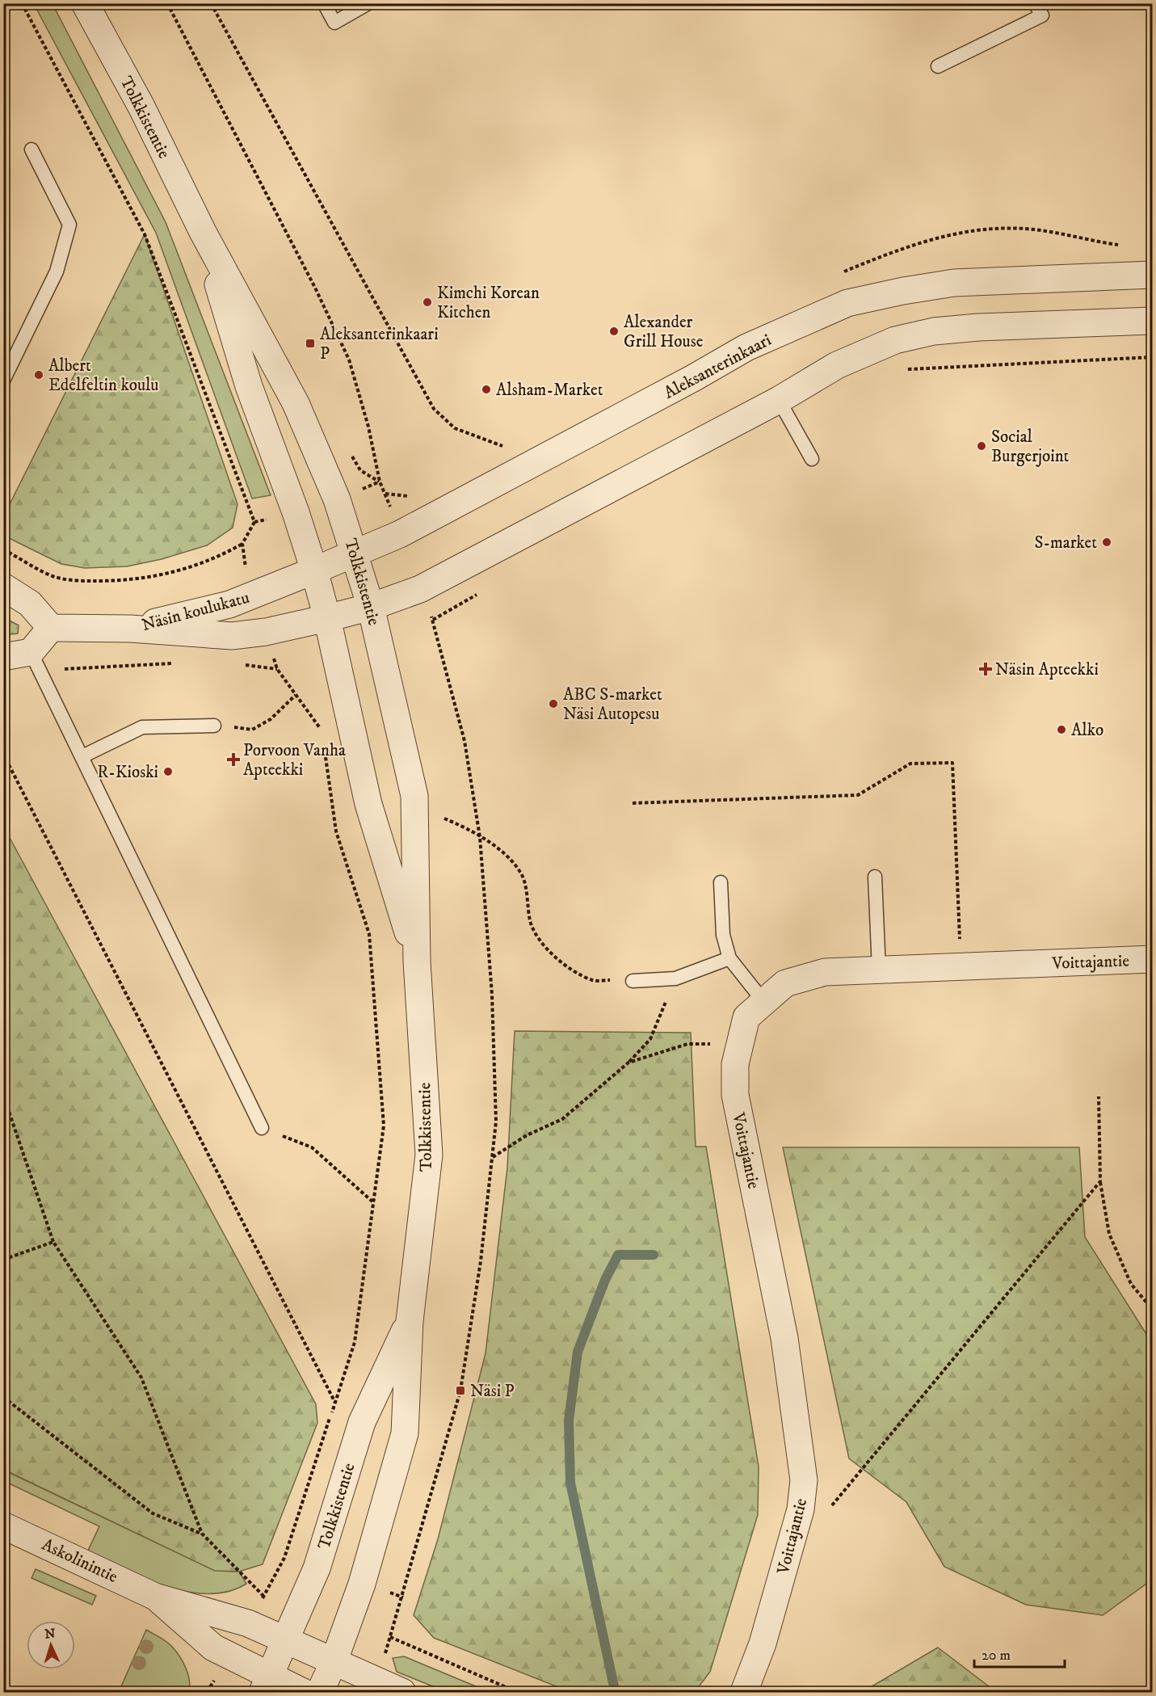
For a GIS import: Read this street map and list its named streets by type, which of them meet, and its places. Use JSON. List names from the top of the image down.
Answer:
{
  "streets": {
    "street": [
      "Tolkkistentie",
      "Aleksanterinkaari",
      "Näsin koulukatu",
      "Voittajantie",
      "Askolinintie"
    ]
  },
  "crossings": [
    ["Tolkkistentie", "Aleksanterinkaari"],
    ["Tolkkistentie", "Näsin koulukatu"],
    ["Tolkkistentie", "Askolinintie"],
    ["Aleksanterinkaari", "Näsin koulukatu"]
  ],
  "places": {
    "other": [
      "Kimchi Korean Kitchen",
      "Alexander Grill House",
      "Albert Edelfeltin koulu",
      "Alsham-Market",
      "Social Burgerjoint",
      "S-market",
      "ABC S-market Näsi Autopesu",
      "Alko",
      "R-Kioski"
    ],
    "transit": ["Aleksanterinkaari P", "Näsi P"],
    "health": ["Näsin Apteekki", "Porvoon Vanha Apteekki"]
  },
  "scale_bar": "20 m",
  "north": "top"
}
